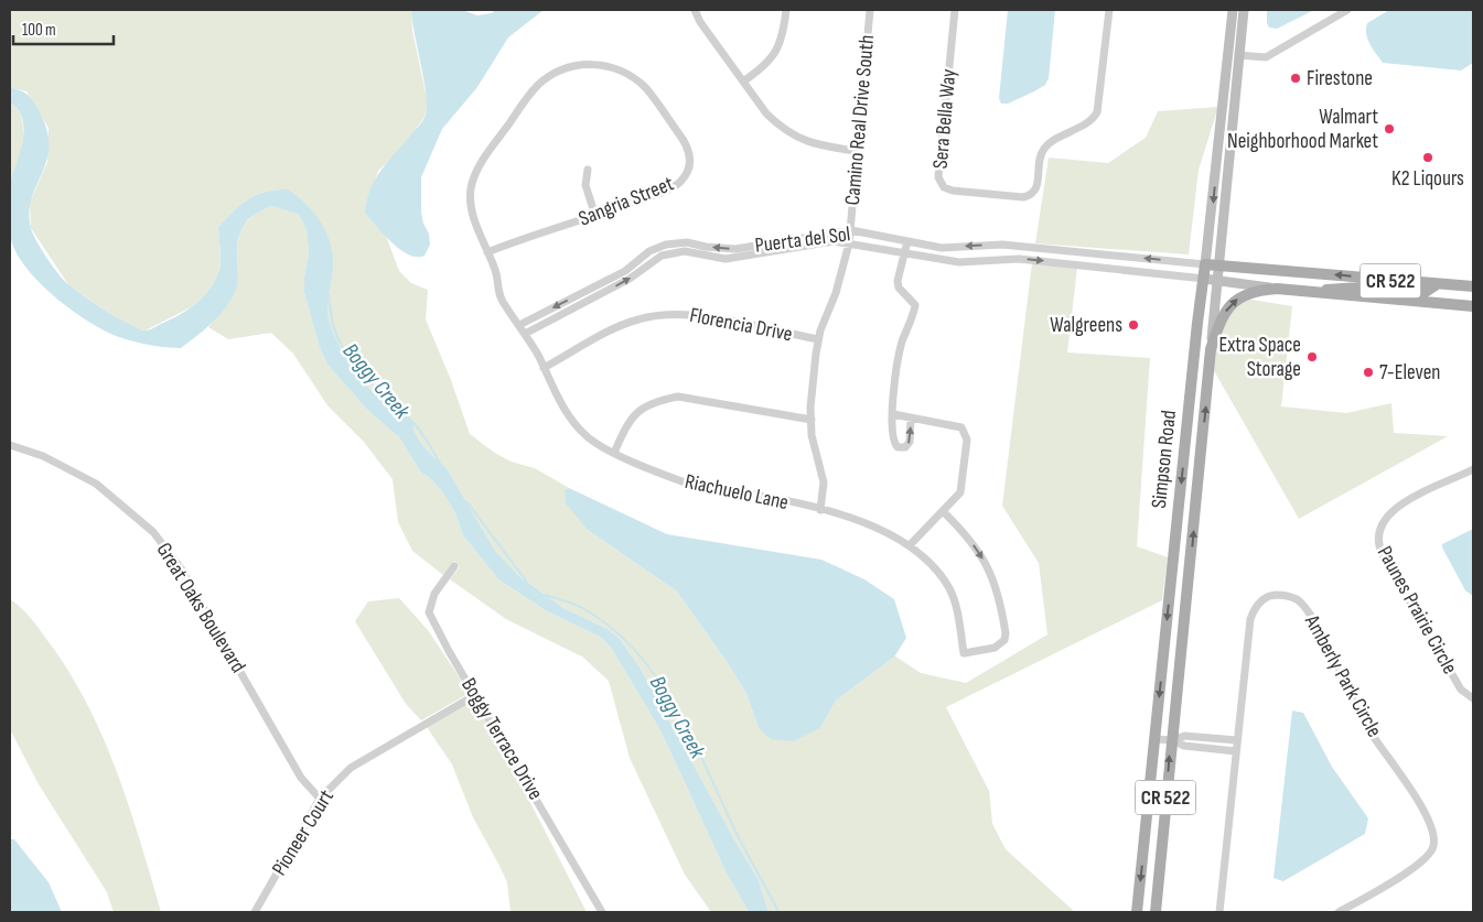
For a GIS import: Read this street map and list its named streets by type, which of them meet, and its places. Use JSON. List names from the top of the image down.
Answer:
{
  "streets": {
    "main road": ["CR 522", "Simpson Road"],
    "street": [
      "Sera Bella Way",
      "Camino Real Drive South",
      "Sangria Street",
      "Puerta del Sol",
      "Florencia Drive",
      "Riachuelo Lane",
      "Great Oaks Boulevard",
      "Paunes Prairie Circle",
      "Amberly Park Circle",
      "Boggy Terrace Drive",
      "Pioneer Court"
    ]
  },
  "crossings": [
    ["Camino Real Drive South", "Puerta del Sol"],
    ["Camino Real Drive South", "Florencia Drive"],
    ["Camino Real Drive South", "Riachuelo Lane"],
    ["Sangria Street", "Riachuelo Lane"],
    ["Puerta del Sol", "CR 522"],
    ["Puerta del Sol", "Simpson Road"],
    ["Puerta del Sol", "Riachuelo Lane"],
    ["CR 522", "Simpson Road"],
    ["Florencia Drive", "Riachuelo Lane"],
    ["Great Oaks Boulevard", "Pioneer Court"],
    ["Boggy Terrace Drive", "Pioneer Court"]
  ],
  "water": ["Boggy Creek"],
  "places": [
    "Firestone",
    "Walmart Neighborhood Market",
    "K2 Liqours",
    "Walgreens",
    "Extra Space Storage",
    "7-Eleven"
  ],
  "scale_bar": "100 m"
}
